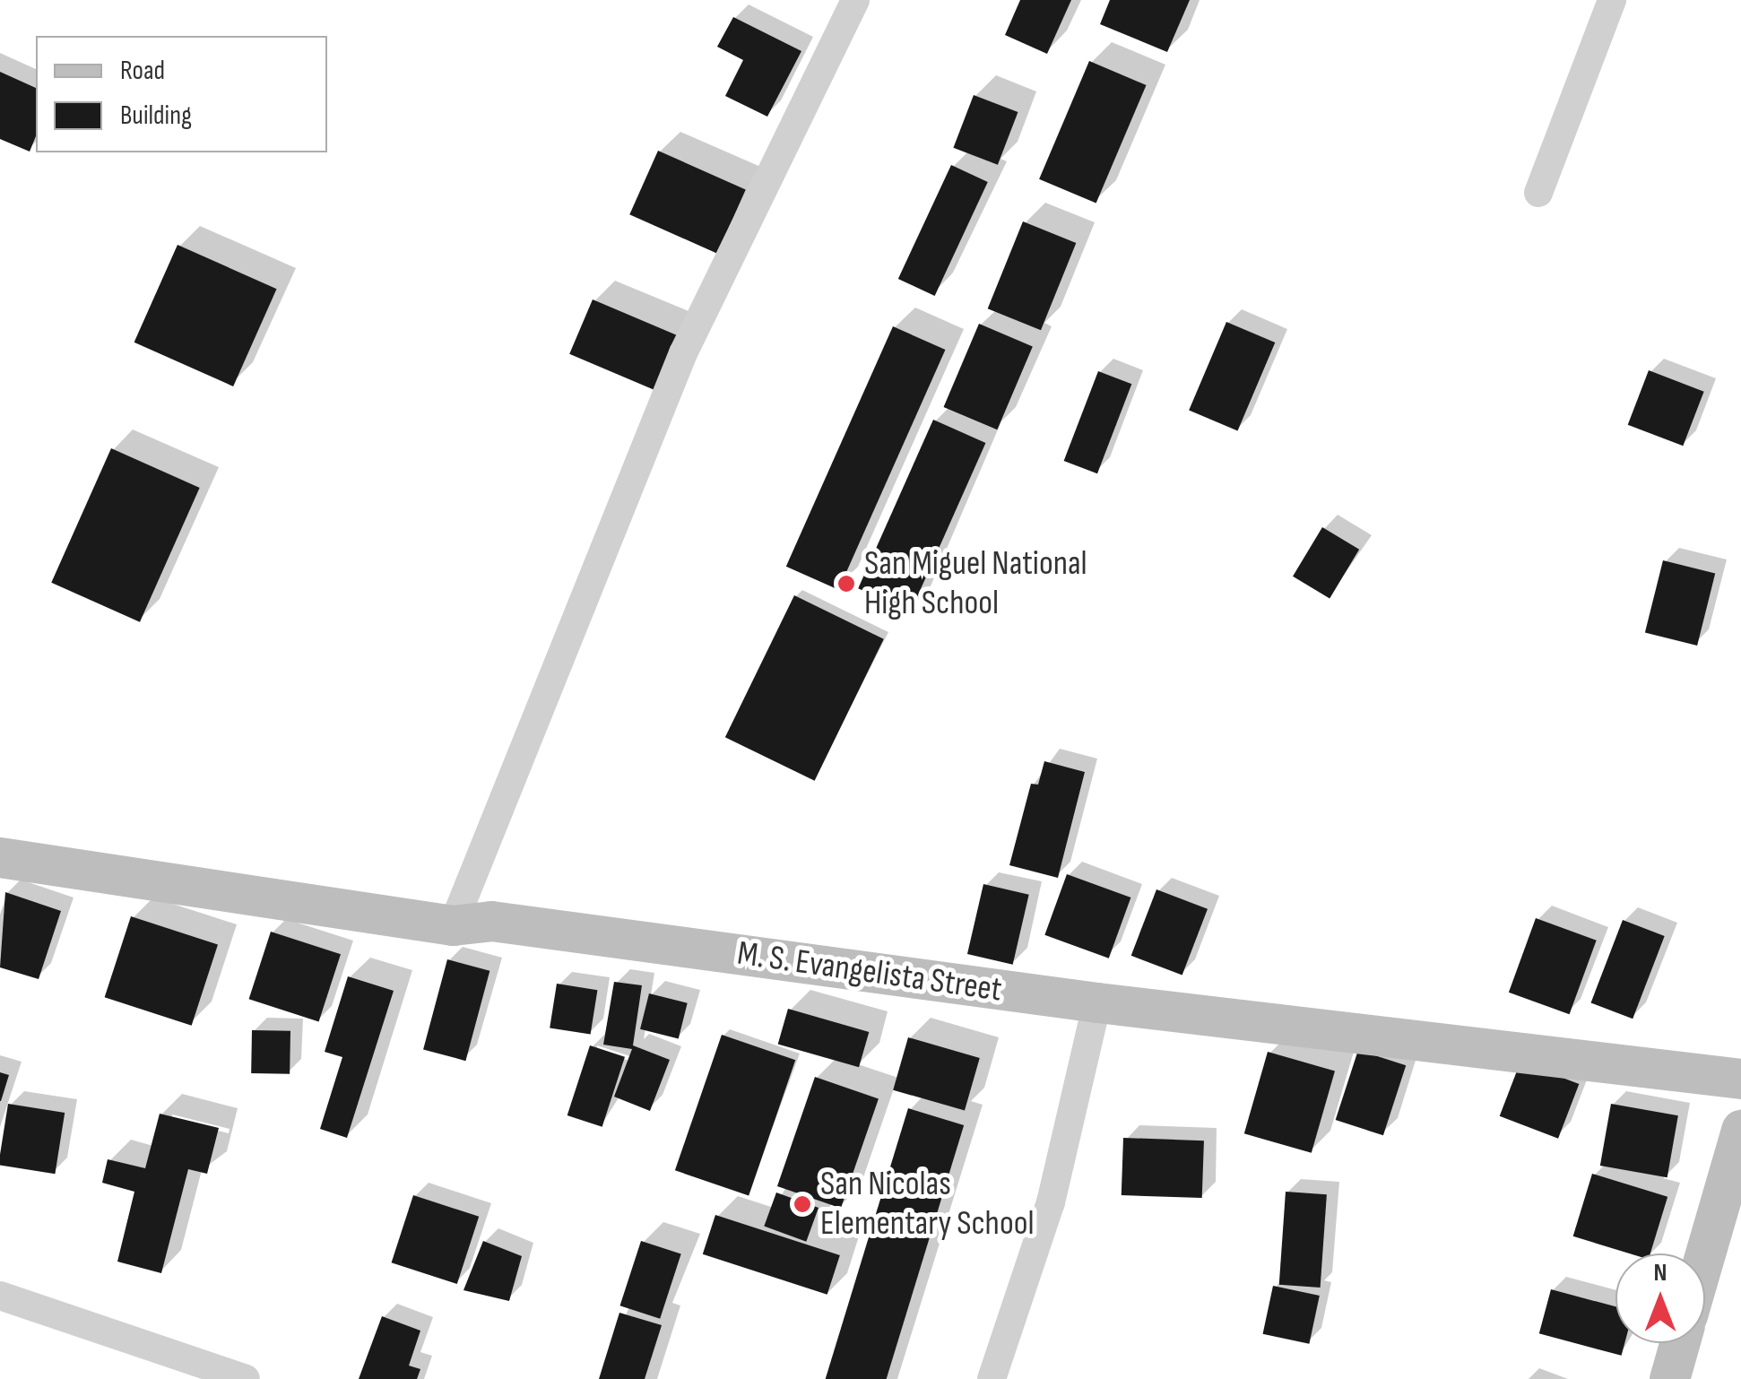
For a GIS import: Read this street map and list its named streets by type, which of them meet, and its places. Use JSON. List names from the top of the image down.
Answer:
{
  "streets": {
    "street": ["M. S. Evangelista Street"]
  },
  "places": ["San Miguel National High School", "San Nicolas Elementary School"],
  "legend": ["Road", "Building"],
  "north": "top"
}
